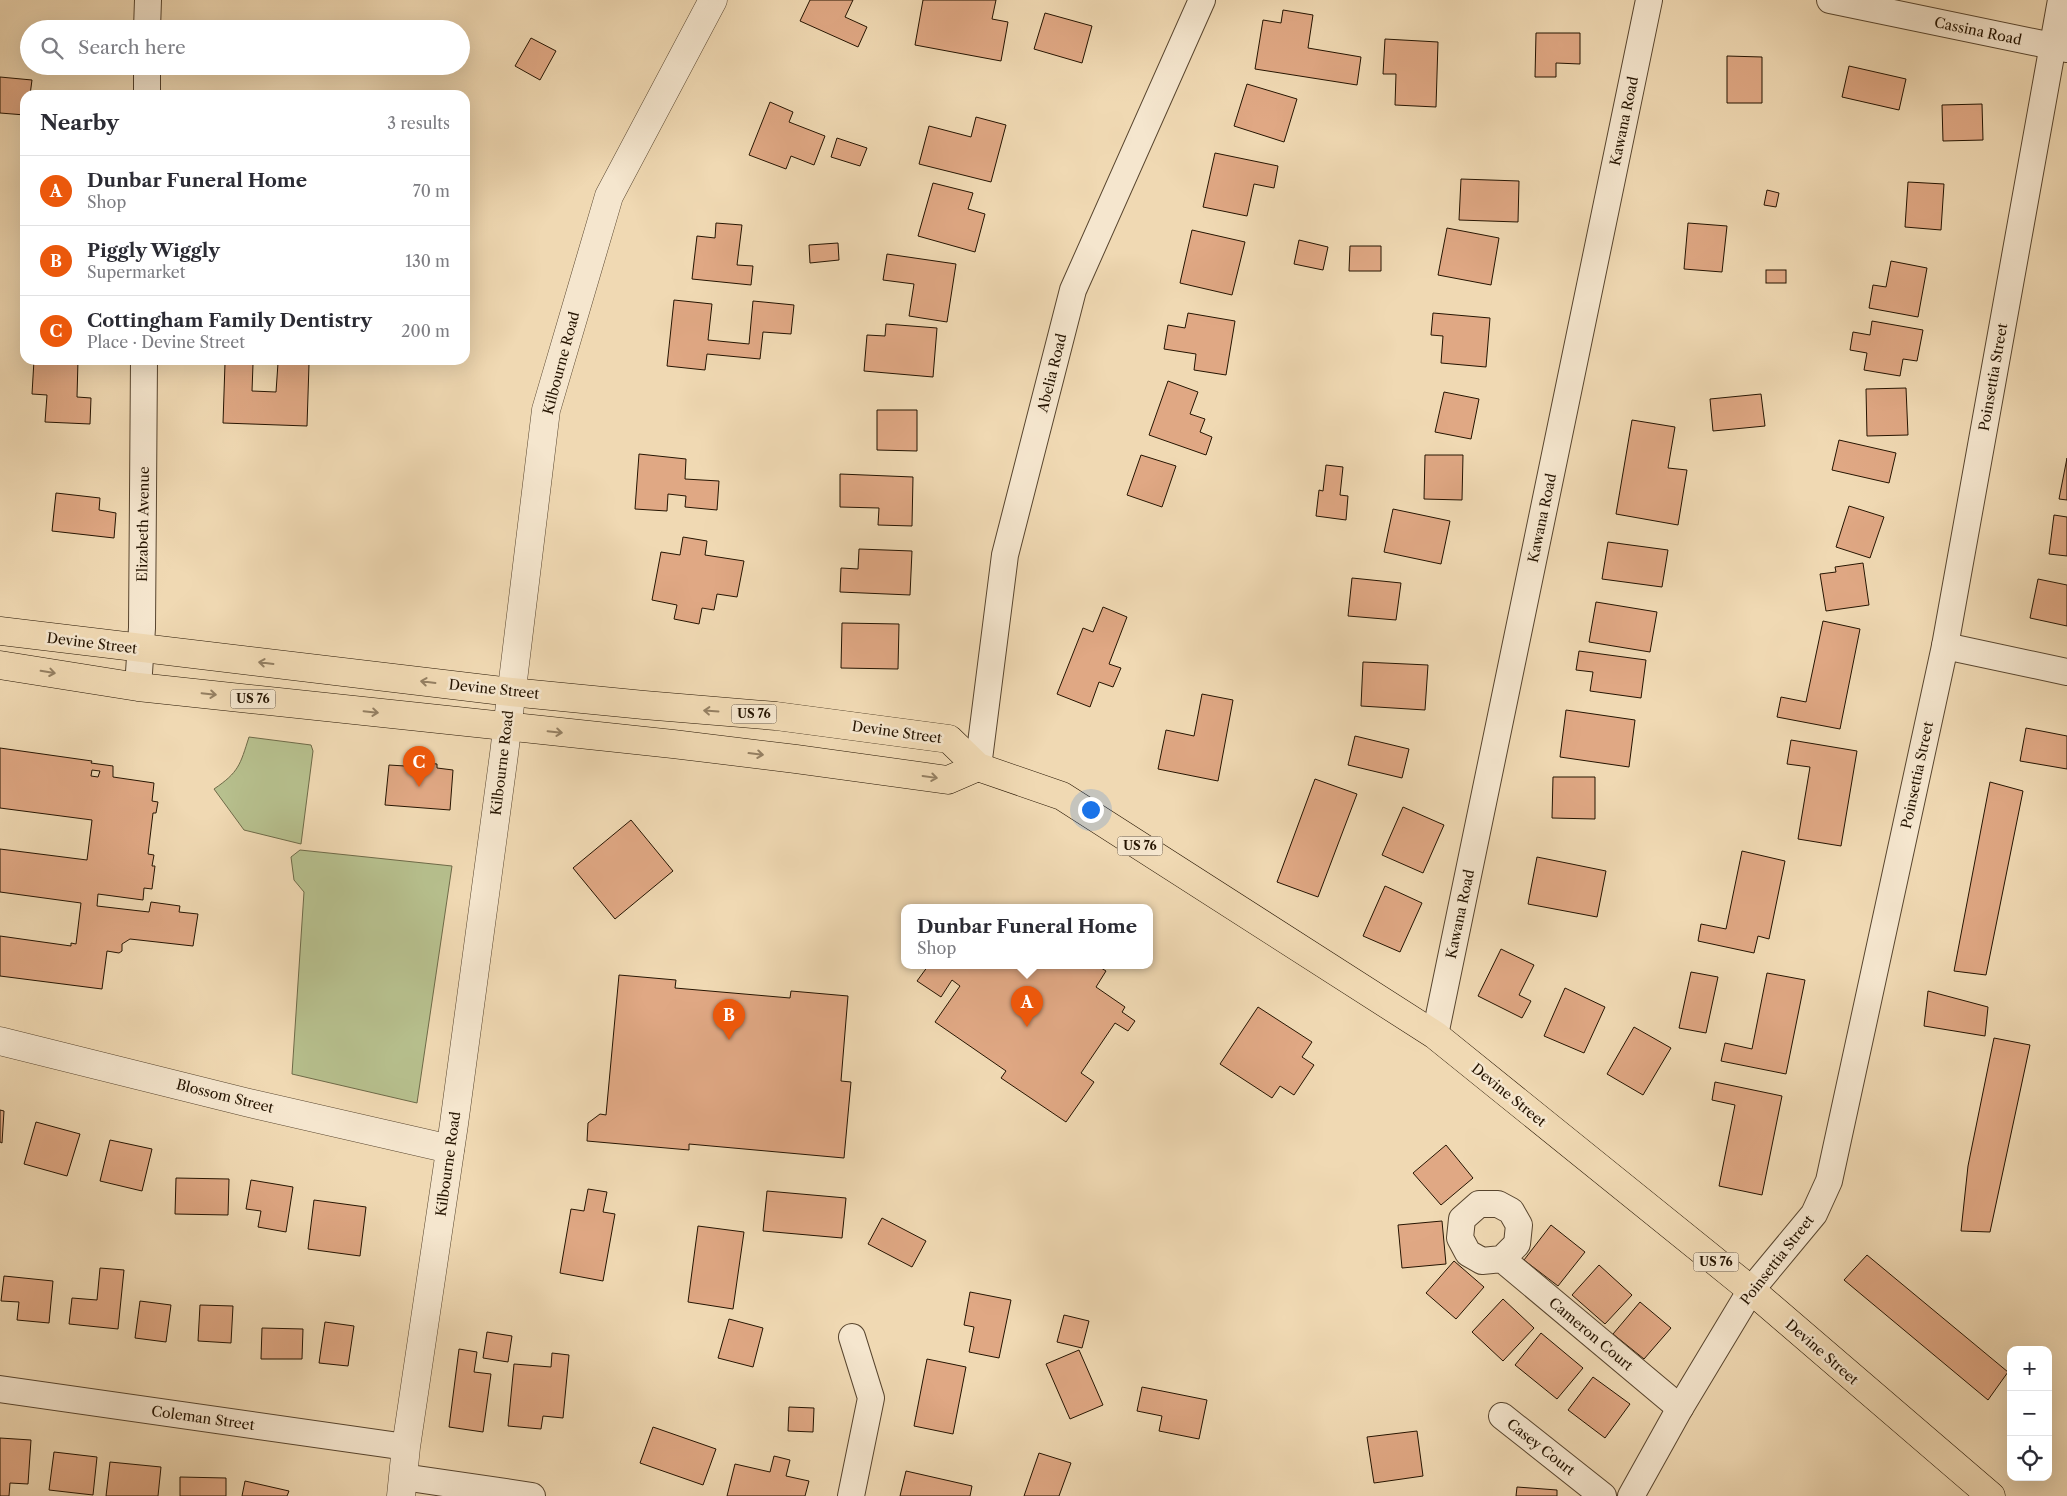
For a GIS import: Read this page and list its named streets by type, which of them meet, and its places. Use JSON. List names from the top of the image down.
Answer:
{
  "streets": {
    "main road": ["Devine Street", "US 76"],
    "street": [
      "Cassina Road",
      "Kawana Road",
      "Kilbourne Road",
      "Abelia Road",
      "Poinsettia Street",
      "Elizabeth Avenue",
      "Blossom Street",
      "Cameron Court",
      "Coleman Street",
      "Casey Court"
    ]
  },
  "crossings": [
    ["Cassina Road", "Poinsettia Street"],
    ["Kawana Road", "Devine Street"],
    ["Kilbourne Road", "Devine Street"],
    ["Kilbourne Road", "US 76"],
    ["Kilbourne Road", "Blossom Street"],
    ["Kilbourne Road", "Coleman Street"],
    ["Abelia Road", "Devine Street"],
    ["Abelia Road", "US 76"],
    ["Poinsettia Street", "Devine Street"],
    ["Poinsettia Street", "Cameron Court"],
    ["Elizabeth Avenue", "Devine Street"],
    ["Elizabeth Avenue", "US 76"],
    ["Devine Street", "US 76"]
  ],
  "page": {
    "search": "Search here",
    "heading": ["Nearby", "3 results"],
    "list": [
      {
        "mark": "A",
        "name": "Dunbar Funeral Home",
        "note": "Shop",
        "value": "70 m"
      },
      {
        "mark": "B",
        "name": "Piggly Wiggly",
        "note": "Supermarket",
        "value": "130 m"
      },
      {
        "mark": "C",
        "name": "Cottingham Family Dentistry",
        "note": "Place · Devine Street",
        "value": "200 m"
      }
    ],
    "pins": ["C", "A", "B"],
    "popup": ["Dunbar Funeral Home", "Shop"],
    "map_buttons": ["+", "−"]
  }
}
